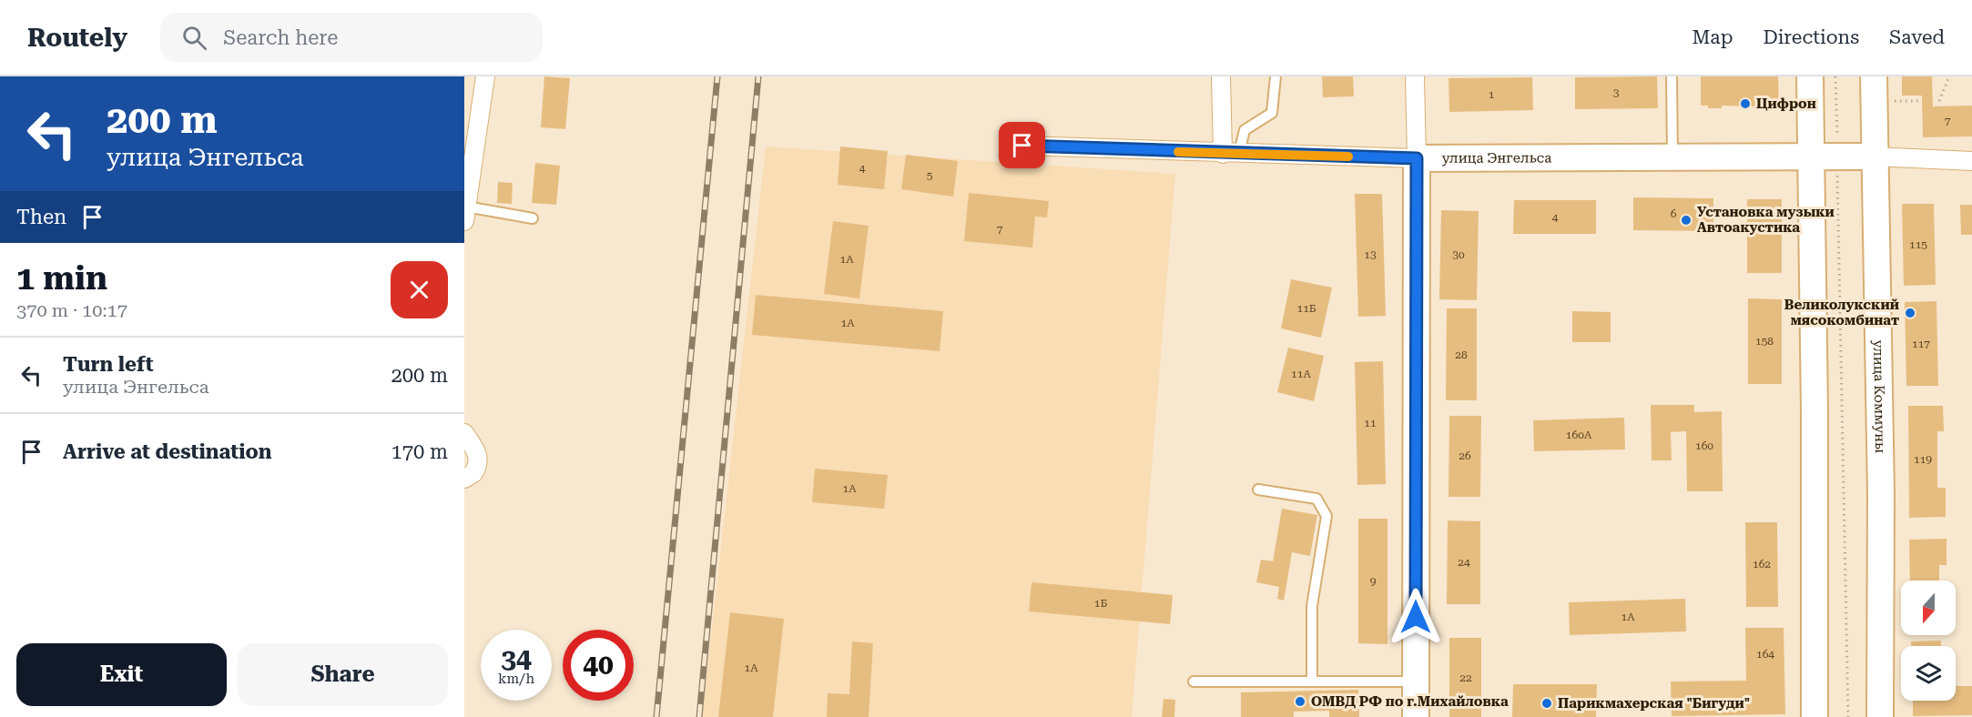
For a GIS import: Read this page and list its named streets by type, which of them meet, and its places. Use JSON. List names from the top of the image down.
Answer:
{
  "streets": {
    "street": ["улица Энгельса", "улица Коммуны"]
  },
  "crossings": [
    ["улица Энгельса", "улица Коммуны"]
  ],
  "places": [
    "Цифрон",
    "Установка музыки Автоакустика",
    "Великолукский мясокомбинат",
    "ОМВД РФ по г.Михайловка",
    "Парикмахерская \"Бигуди\""
  ],
  "house_numbers": [
    "3",
    "1",
    "7",
    "4",
    "5",
    "6",
    "4",
    "7",
    "115",
    "13",
    "30",
    "1А",
    "11Б",
    "1А",
    "158",
    "117",
    "28",
    "11А",
    "11",
    "160А",
    "160",
    "26",
    "119",
    "1А",
    "24",
    "162",
    "9",
    "1Б",
    "1А",
    "164",
    "1А",
    "22"
  ],
  "north": "bottom",
  "page": {
    "header": "Routely",
    "search": "Search here",
    "nav": ["Map", "Directions", "Saved"],
    "turn": ["200 m", "улица Энгельса"],
    "then": "Then",
    "heading": ["1 min", "370 m · 10:17"],
    "list": [
      {
        "name": "Turn left",
        "note": "улица Энгельса",
        "value": "200 m"
      },
      {
        "name": "Arrive at destination",
        "value": "170 m"
      }
    ],
    "speed": "34 km/h",
    "limit": "40",
    "buttons": ["Exit", "Share"]
  }
}
